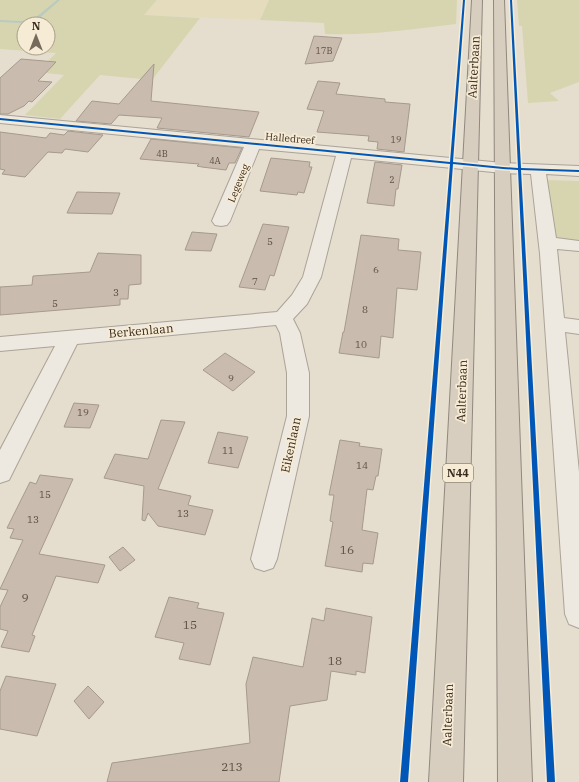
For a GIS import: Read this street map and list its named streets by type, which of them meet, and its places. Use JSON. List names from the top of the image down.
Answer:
{
  "streets": {
    "highway": ["Aalterbaan", "N44"],
    "street": [
      "Halledreef",
      "Legeweg",
      "Berkenlaan",
      "Eikenlaan"
    ]
  },
  "crossings": [
    ["Aalterbaan", "Halledreef"],
    ["Halledreef", "Legeweg"],
    ["Berkenlaan", "Eikenlaan"]
  ],
  "house_numbers": [
    "17B",
    "19",
    "4B",
    "4A",
    "2",
    "5",
    "6",
    "7",
    "3",
    "5",
    "8",
    "10",
    "9",
    "19",
    "11",
    "14",
    "15",
    "13",
    "13",
    "16",
    "9",
    "15",
    "18",
    "213"
  ],
  "north": "top"
}
